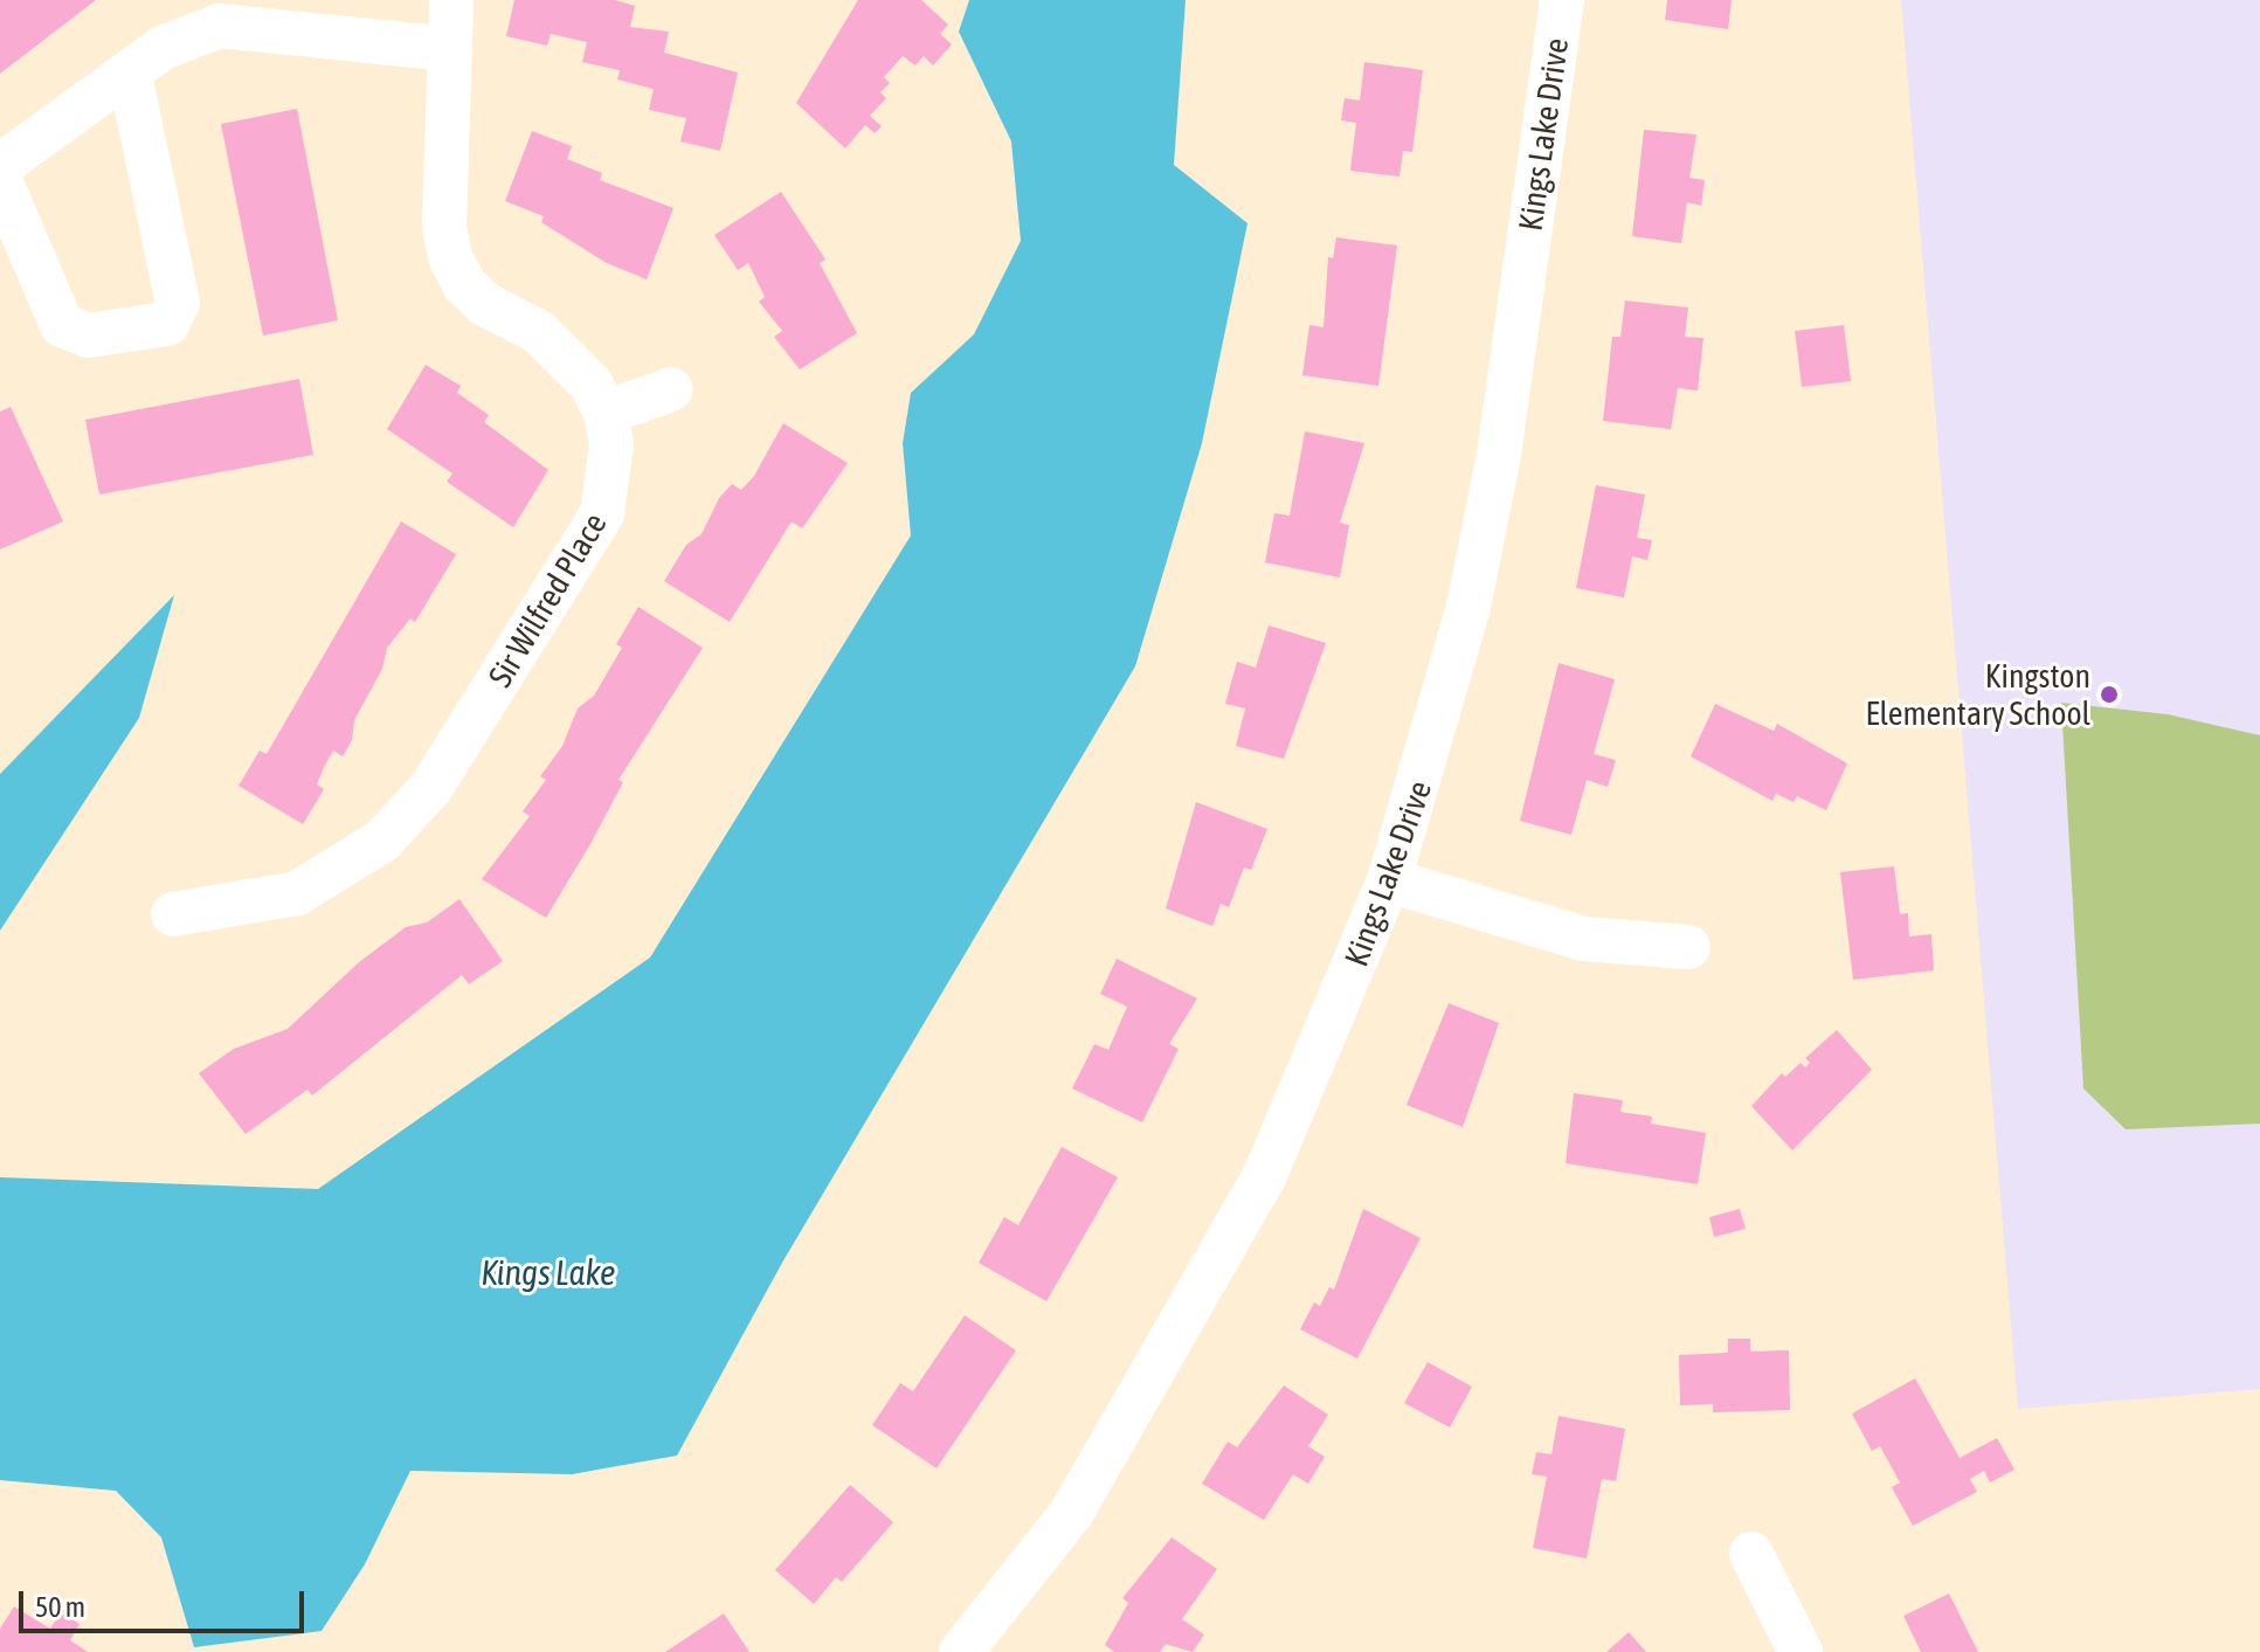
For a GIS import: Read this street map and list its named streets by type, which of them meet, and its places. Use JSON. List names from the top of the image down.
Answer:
{
  "streets": {
    "street": ["Kings Lake Drive", "Sir Wilfred Place"]
  },
  "water": ["Kings Lake"],
  "places": ["Kingston Elementary School"],
  "scale_bar": "50 m"
}
